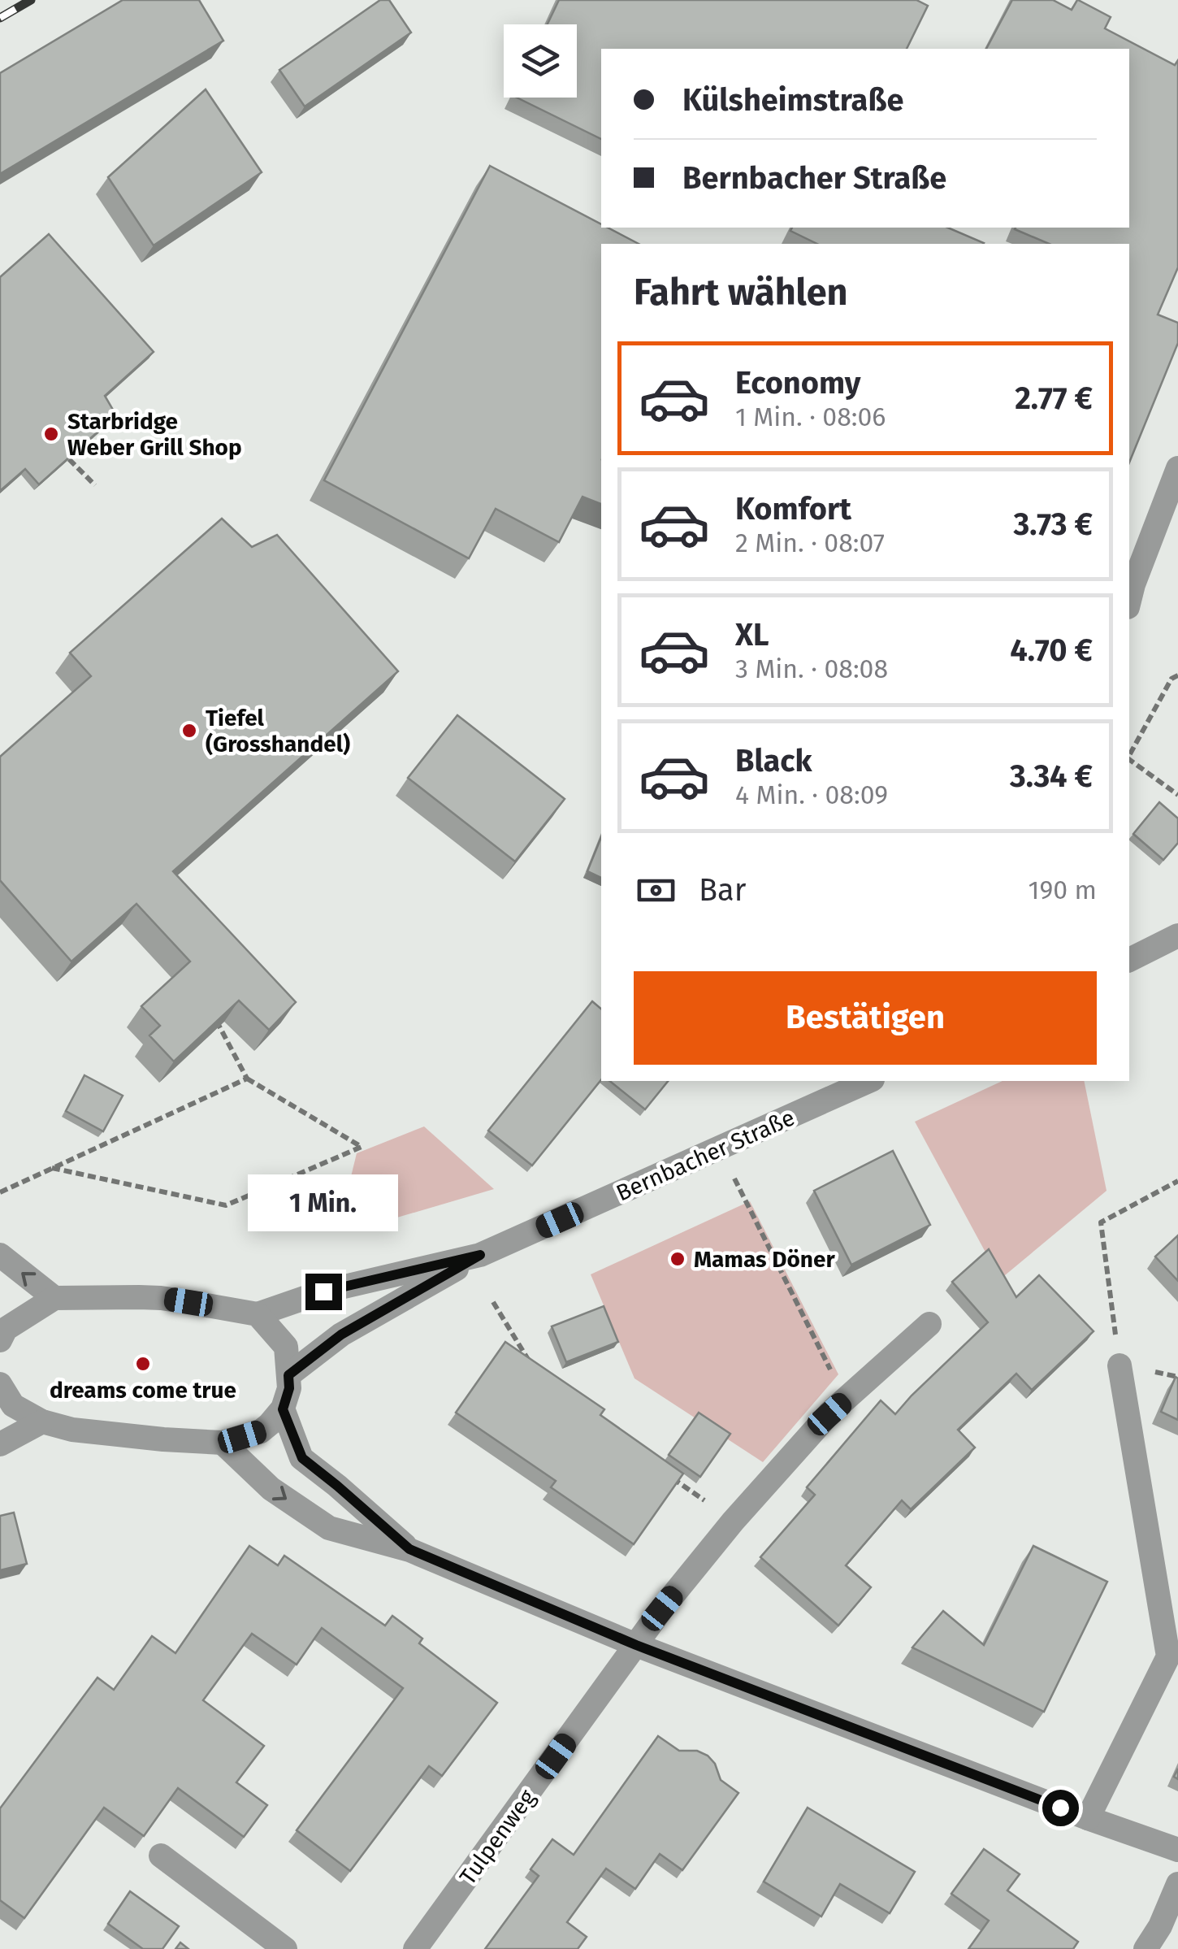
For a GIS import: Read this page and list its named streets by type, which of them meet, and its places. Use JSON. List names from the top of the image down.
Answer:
{
  "streets": {
    "street": ["Bernbacher Straße", "Tulpenweg"]
  },
  "places": [
    "Starbridge Weber Grill Shop",
    "Tiefel (Grosshandel)",
    "Mamas Döner",
    "dreams come true"
  ],
  "page": {
    "banner": ["Külsheimstraße", "Bernbacher Straße"],
    "heading": "Fahrt wählen",
    "list": [
      {
        "name": "Economy",
        "note": "1 Min. · 08:06",
        "value": "2.77 €"
      },
      {
        "name": "Komfort",
        "note": "2 Min. · 08:07",
        "value": "3.73 €"
      },
      {
        "name": "XL",
        "note": "3 Min. · 08:08",
        "value": "4.70 €"
      },
      {
        "name": "Black",
        "note": "4 Min. · 08:09",
        "value": "3.34 €"
      }
    ],
    "pay": ["Bar", "190 m"],
    "buttons": "Bestätigen",
    "bubble": "1 Min."
  }
}
